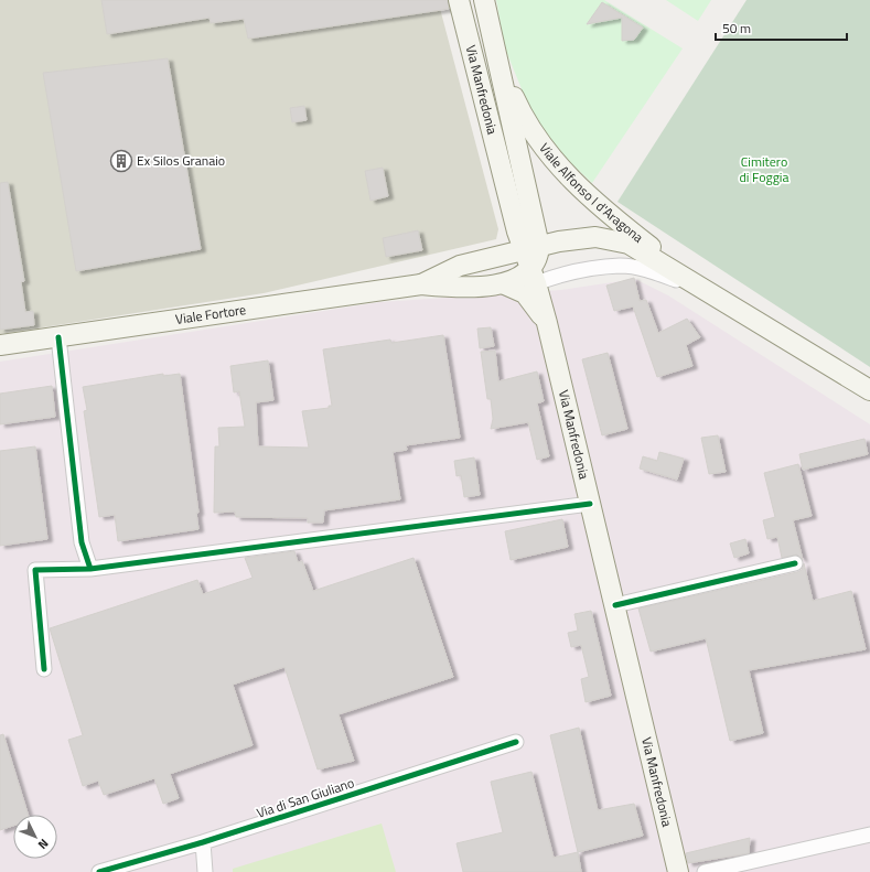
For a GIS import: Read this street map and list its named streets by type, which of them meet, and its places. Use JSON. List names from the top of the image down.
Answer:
{
  "streets": {
    "main road": ["Via Manfredonia", "Viale Alfonso I d'Aragona", "Viale Fortore"],
    "street": ["Via di San Giuliano"]
  },
  "crossings": [
    ["Via Manfredonia", "Viale Alfonso I d'Aragona"],
    ["Via Manfredonia", "Viale Fortore"],
    ["Viale Alfonso I d'Aragona", "Viale Fortore"]
  ],
  "parks": ["Cimitero di Foggia"],
  "places": {
    "building": ["Ex Silos Granaio"]
  },
  "scale_bar": "50 m",
  "north": "bottom right"
}
